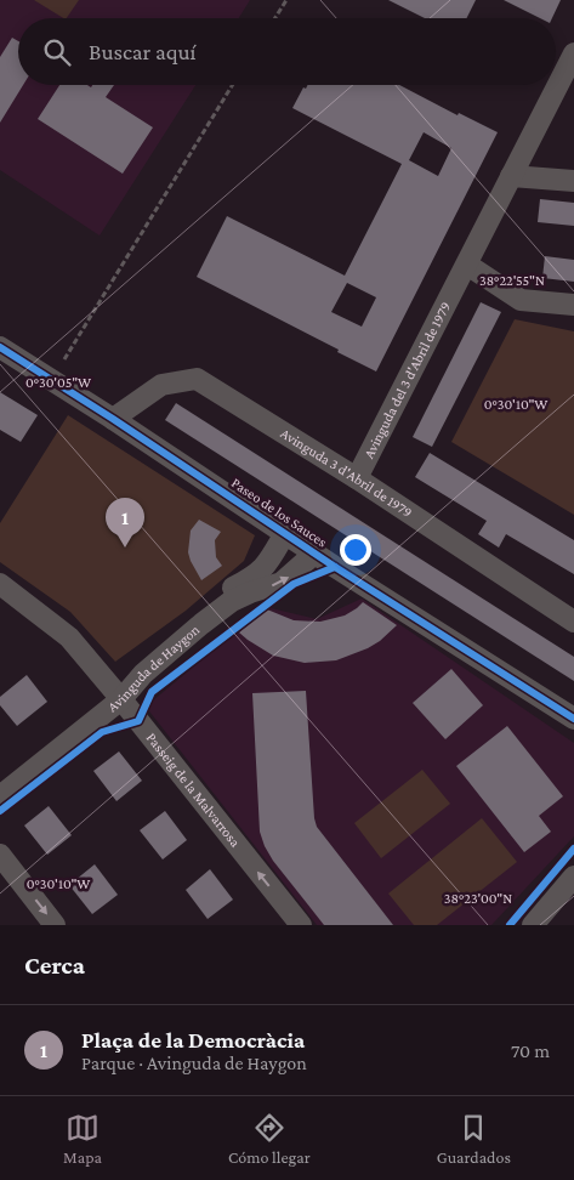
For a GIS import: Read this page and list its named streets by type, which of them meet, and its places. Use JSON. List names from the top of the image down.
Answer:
{
  "streets": {
    "street": [
      "Avinguda del 3 d'Abril de 1979",
      "Avinguda 3 d'Abril de 1979",
      "Paseo de los Sauces",
      "Avinguda de Haygon",
      "Passeig de la Malvarrosa"
    ]
  },
  "crossings": [
    ["Avinguda del 3 d'Abril de 1979", "Avinguda 3 d'Abril de 1979"],
    ["Avinguda 3 d'Abril de 1979", "Paseo de los Sauces"],
    ["Paseo de los Sauces", "Avinguda de Haygon"],
    ["Avinguda de Haygon", "Passeig de la Malvarrosa"]
  ],
  "one_way": ["Passeig de la Malvarrosa"],
  "page": {
    "search": "Buscar aquí",
    "pins": "1",
    "heading": "Cerca",
    "list": [
      {
        "mark": "1",
        "name": "Plaça de la Democràcia",
        "note": "Parque · Avinguda de Haygon",
        "value": "70 m"
      }
    ],
    "nav": ["Mapa", "Cómo llegar", "Guardados"]
  },
  "coordinates": [
    "38°22'55\"N",
    "0°30'05\"W",
    "0°30'10\"W",
    "38°23'00\"N"
  ]
}
